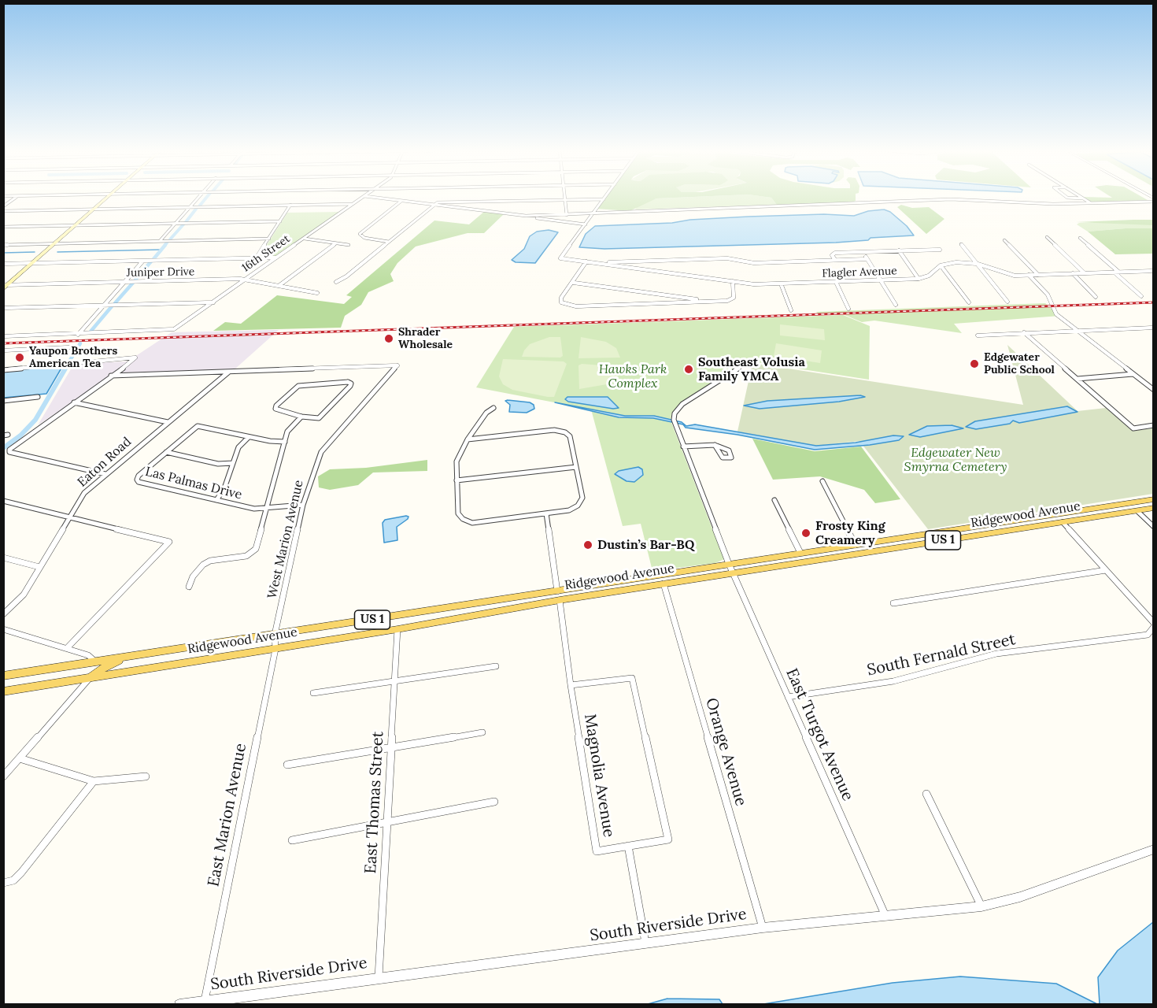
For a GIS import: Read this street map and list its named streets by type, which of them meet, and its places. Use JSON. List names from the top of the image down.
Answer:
{
  "streets": {
    "main road": ["Ridgewood Avenue", "US 1"],
    "street": [
      "16th Street",
      "Juniper Drive",
      "Flagler Avenue",
      "Eaton Road",
      "Las Palmas Drive",
      "West Marion Avenue",
      "South Fernald Street",
      "East Turgot Avenue",
      "Orange Avenue",
      "Magnolia Avenue",
      "East Thomas Street",
      "East Marion Avenue",
      "South Riverside Drive"
    ]
  },
  "crossings": [
    ["16th Street", "Juniper Drive"],
    ["Eaton Road", "West Marion Avenue"],
    ["Las Palmas Drive", "West Marion Avenue"],
    ["Ridgewood Avenue", "West Marion Avenue"],
    ["Ridgewood Avenue", "East Turgot Avenue"],
    ["Ridgewood Avenue", "Orange Avenue"],
    ["Ridgewood Avenue", "Magnolia Avenue"],
    ["Ridgewood Avenue", "East Thomas Street"],
    ["Ridgewood Avenue", "East Marion Avenue"],
    ["West Marion Avenue", "East Marion Avenue"],
    ["South Fernald Street", "East Turgot Avenue"],
    ["East Turgot Avenue", "South Riverside Drive"],
    ["Orange Avenue", "South Riverside Drive"],
    ["Magnolia Avenue", "South Riverside Drive"],
    ["East Thomas Street", "South Riverside Drive"],
    ["East Marion Avenue", "South Riverside Drive"]
  ],
  "parks": ["Hawks Park Complex", "Edgewater New Smyrna Cemetery"],
  "places": [
    "Shrader Wholesale",
    "Yaupon Brothers American Tea",
    "Edgewater Public School",
    "Southeast Volusia Family YMCA",
    "Frosty King Creamery",
    "Dustin’s Bar-BQ"
  ]
}
